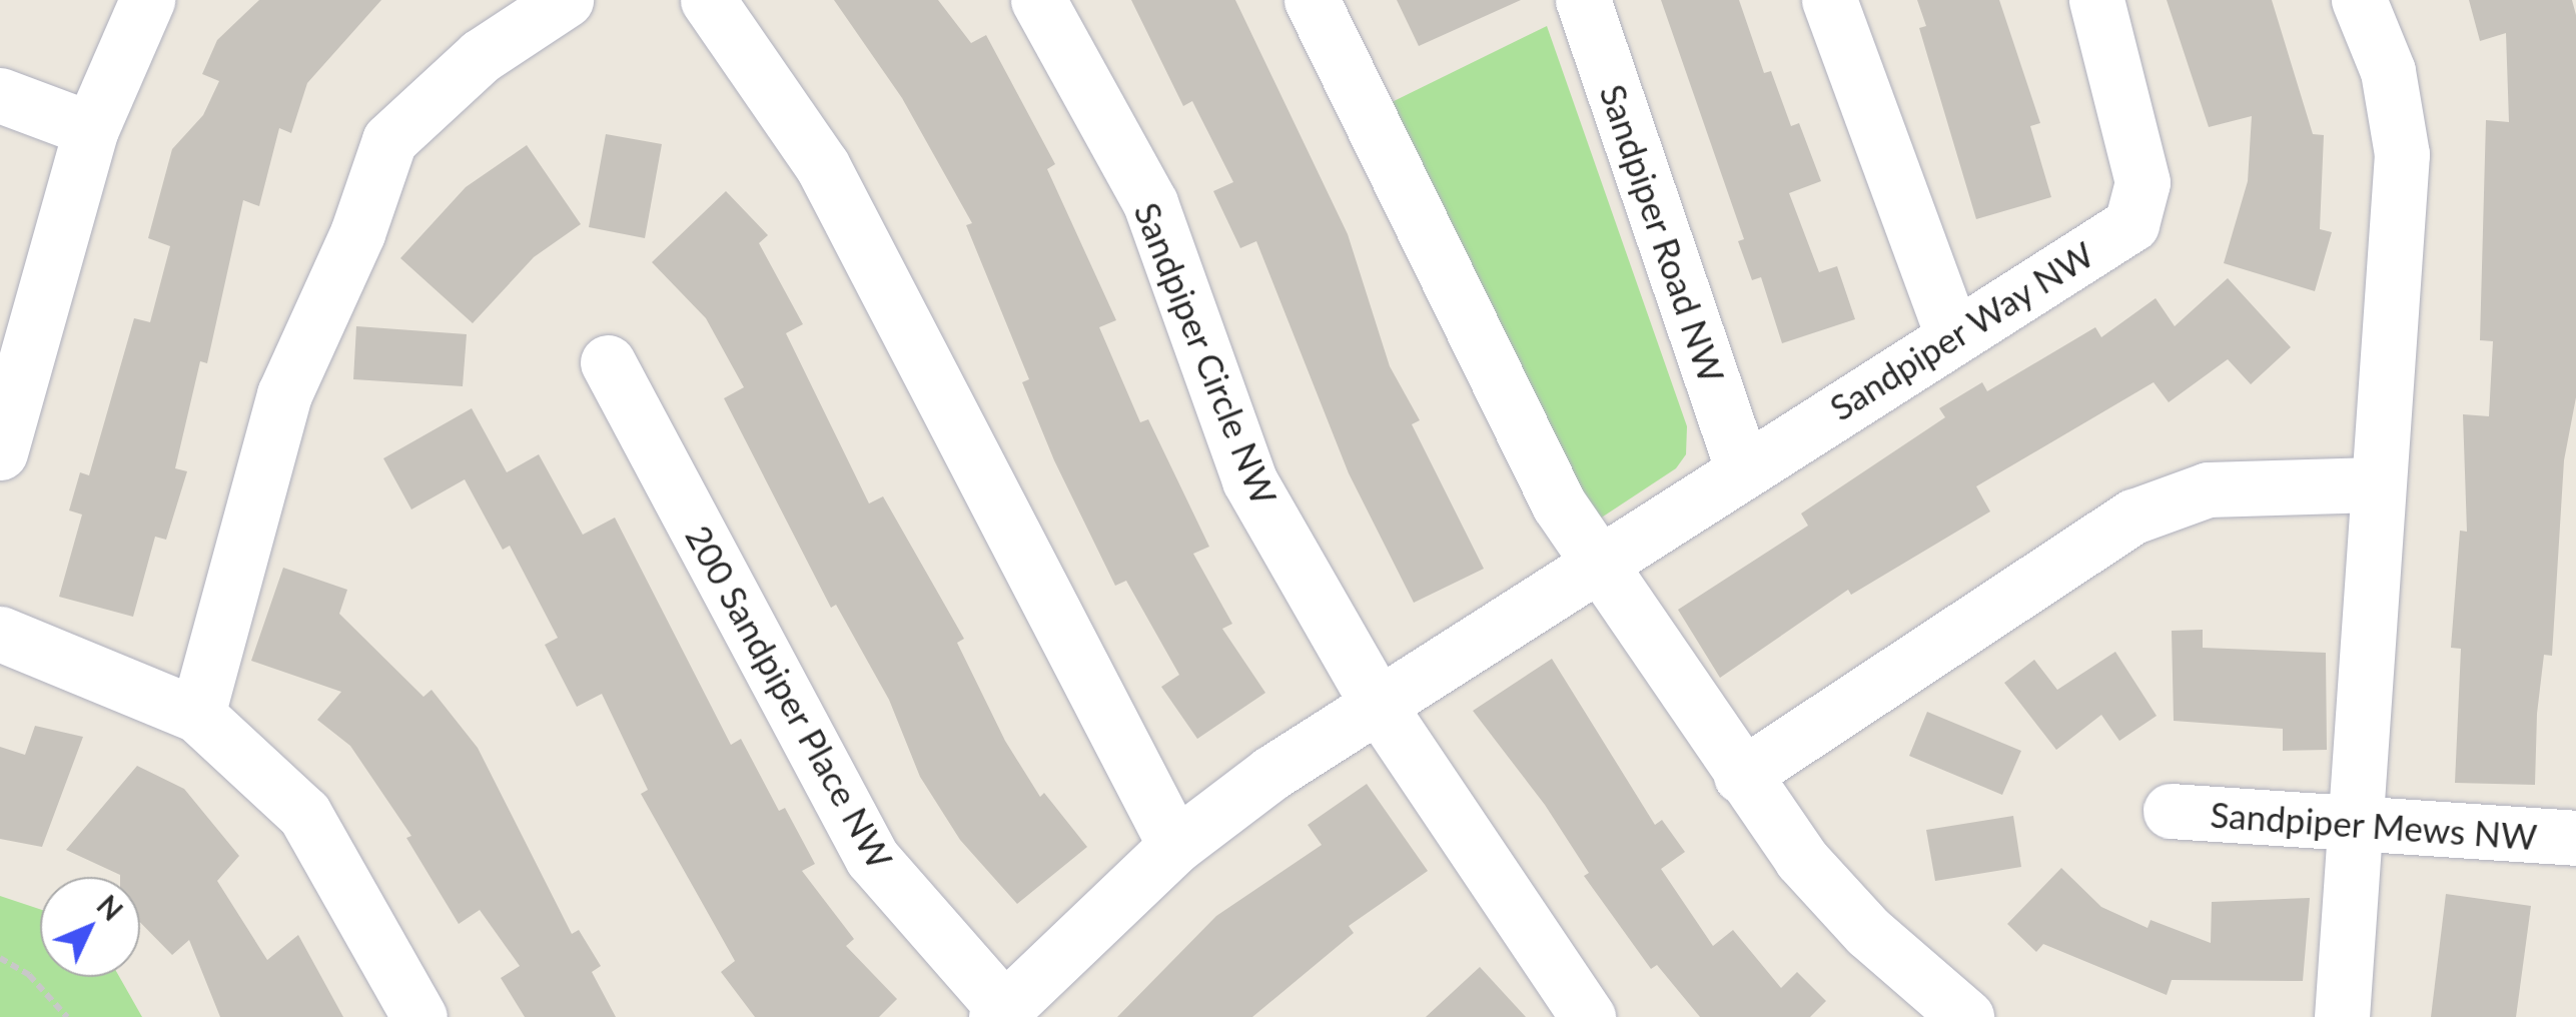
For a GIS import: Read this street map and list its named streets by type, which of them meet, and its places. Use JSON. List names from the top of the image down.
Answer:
{
  "streets": {
    "street": [
      "Sandpiper Road NW",
      "Sandpiper Way NW",
      "Sandpiper Circle NW",
      "200 Sandpiper Place NW",
      "Sandpiper Mews NW"
    ]
  },
  "crossings": [
    ["Sandpiper Road NW", "Sandpiper Way NW"]
  ],
  "north": "top right"
}
